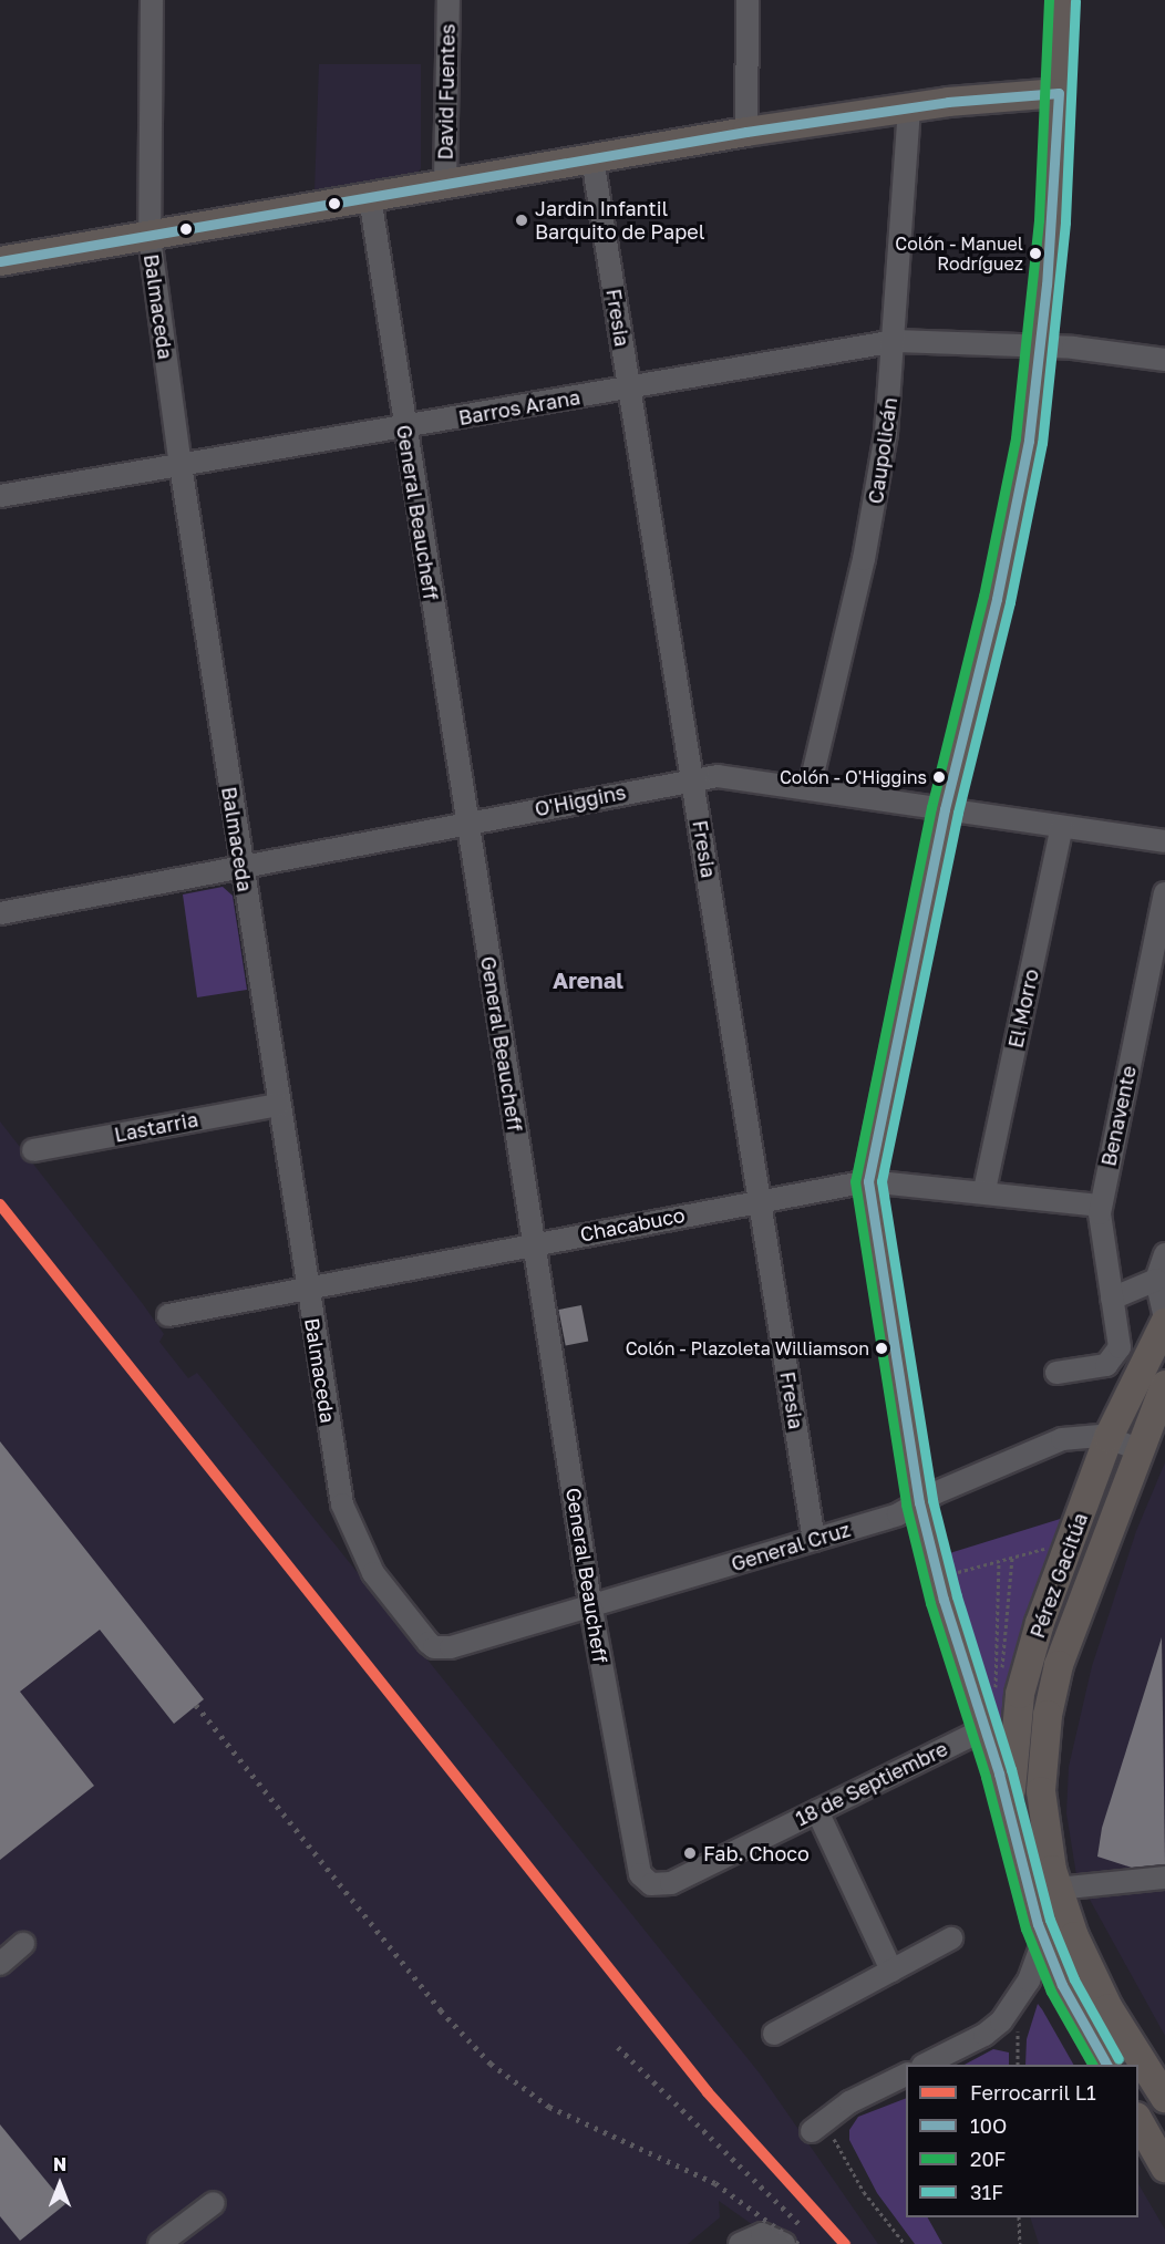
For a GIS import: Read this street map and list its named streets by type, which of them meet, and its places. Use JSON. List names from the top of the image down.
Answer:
{
  "streets": {
    "main road": ["Pérez Gacitúa"],
    "street": [
      "David Fuentes",
      "Balmaceda",
      "Fresia",
      "Barros Arana",
      "Caupolicán",
      "General Beaucheff",
      "O'Higgins",
      "El Morro",
      "Benavente",
      "Lastarria",
      "Chacabuco",
      "General Cruz",
      "18 de Septiembre"
    ]
  },
  "crossings": [
    ["Balmaceda", "Barros Arana"],
    ["Balmaceda", "O'Higgins"],
    ["Balmaceda", "Lastarria"],
    ["Balmaceda", "Chacabuco"],
    ["Balmaceda", "General Cruz"],
    ["Fresia", "Barros Arana"],
    ["Fresia", "O'Higgins"],
    ["Fresia", "Chacabuco"],
    ["Fresia", "General Cruz"],
    ["Barros Arana", "Caupolicán"],
    ["Barros Arana", "General Beaucheff"],
    ["Caupolicán", "O'Higgins"],
    ["General Beaucheff", "O'Higgins"],
    ["General Beaucheff", "Chacabuco"],
    ["General Beaucheff", "General Cruz"],
    ["General Beaucheff", "18 de Septiembre"],
    ["O'Higgins", "El Morro"],
    ["El Morro", "Chacabuco"],
    ["Benavente", "Chacabuco"],
    ["General Cruz", "Pérez Gacitúa"]
  ],
  "districts": ["Arenal"],
  "places": [
    "Jardin Infantil Barquito de Papel",
    "Colón - Manuel Rodríguez",
    "Colón - O'Higgins",
    "Colón - Plazoleta Williamson",
    "Fab. Choco"
  ],
  "lines": [
    "transit line 20F",
    "transit line 31F",
    "transit line 10O",
    "rail line L1"
  ],
  "legend": [
    "Ferrocarril L1",
    "10O",
    "20F",
    "31F"
  ],
  "north": "top"
}
